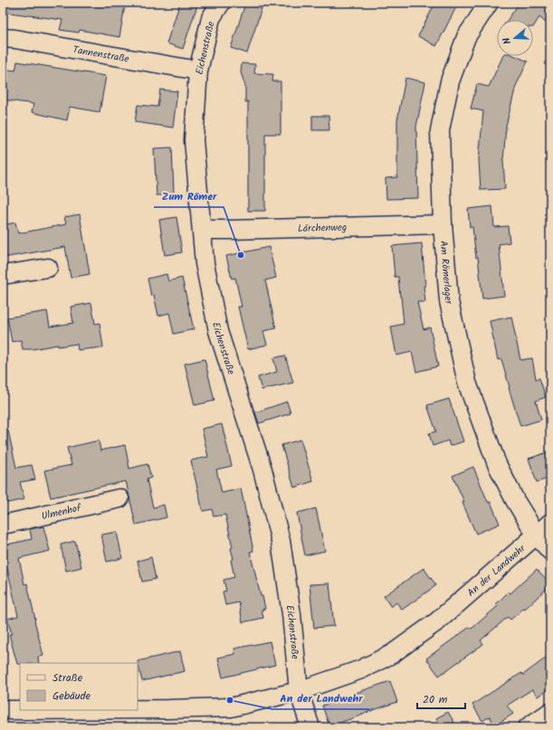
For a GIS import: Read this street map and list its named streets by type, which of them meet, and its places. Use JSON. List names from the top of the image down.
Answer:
{
  "streets": {
    "street": [
      "Eichenstraße",
      "Tannenstraße",
      "Lärchenweg",
      "Am Römerlager",
      "Ulmenhof",
      "An der Landwehr"
    ]
  },
  "crossings": [
    ["Eichenstraße", "Tannenstraße"],
    ["Eichenstraße", "Lärchenweg"],
    ["Eichenstraße", "An der Landwehr"],
    ["Lärchenweg", "Am Römerlager"],
    ["Am Römerlager", "An der Landwehr"]
  ],
  "places": ["Zum Römer", "An der Landwehr"],
  "legend": ["Straße", "Gebäude"],
  "scale_bar": "20 m",
  "north": "left"
}
